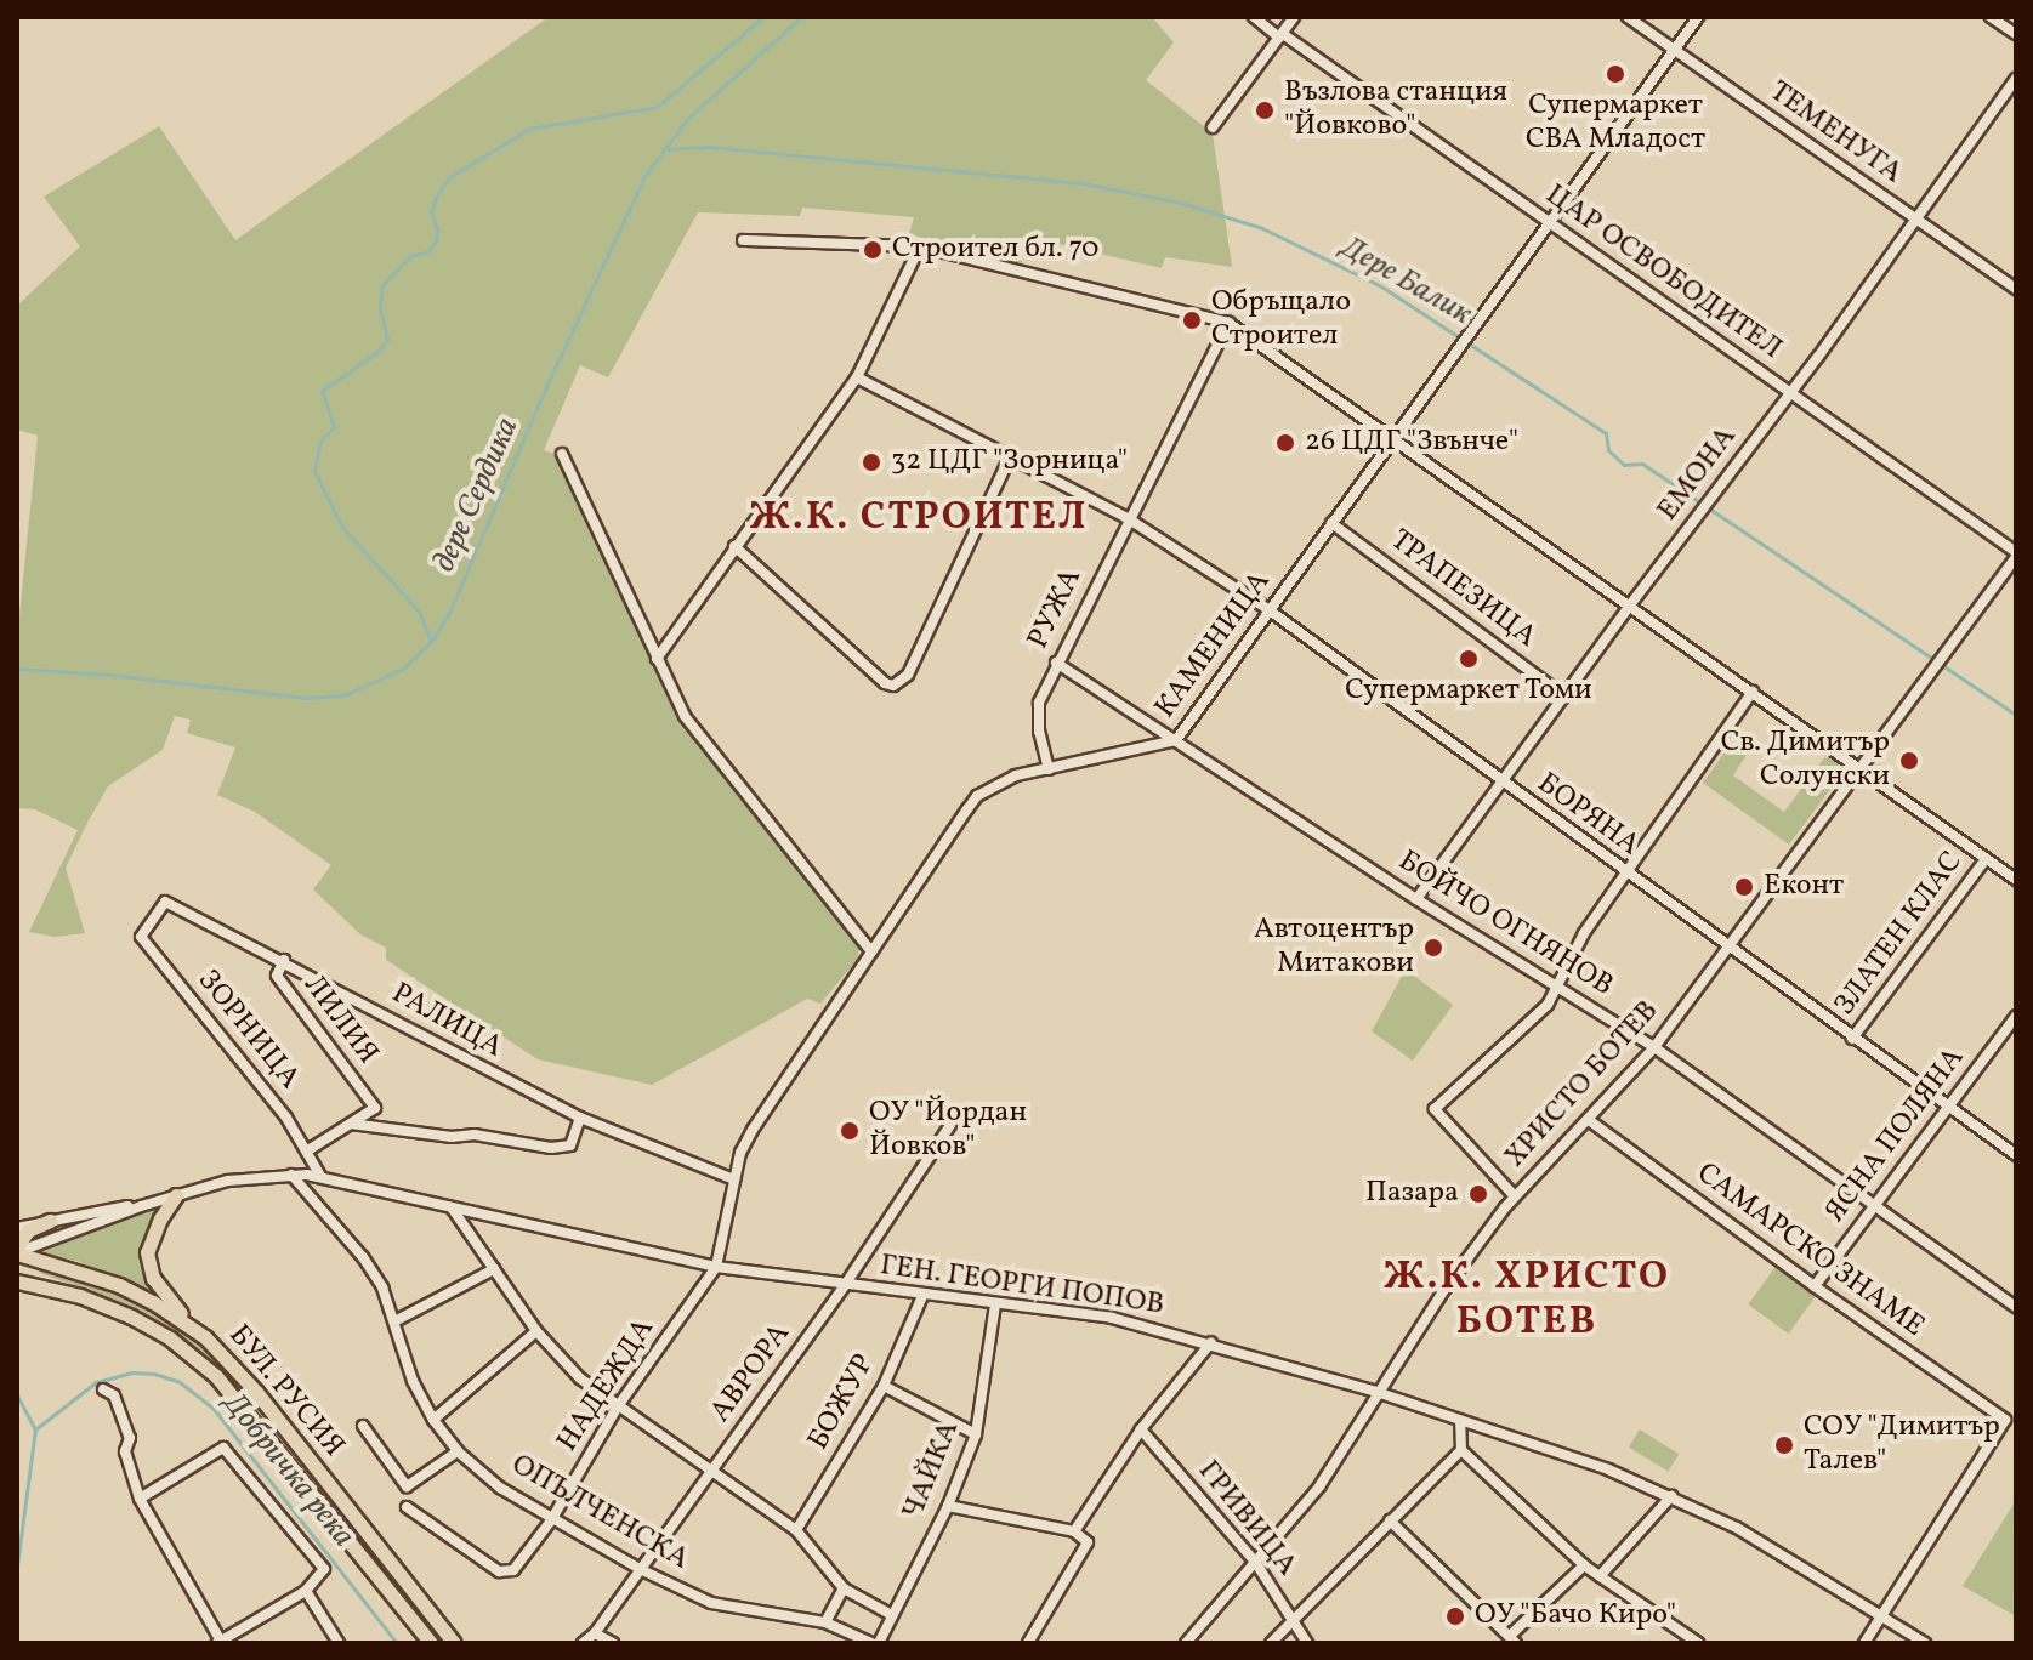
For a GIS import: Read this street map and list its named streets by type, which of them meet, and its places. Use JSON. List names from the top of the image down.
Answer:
{
  "streets": {
    "main road": ["БУЛ. РУСИЯ"],
    "street": [
      "ТЕМЕНУГА",
      "ЦАР ОСВОБОДИТЕЛ",
      "ЕМОНА",
      "ТРАПЕЗИЦА",
      "РУЖА",
      "КАМЕНИЦА",
      "БОРЯНА",
      "БОЙЧО ОГНЯНОВ",
      "ЗЛАТЕН КЛАС",
      "ЛИЛИЯ",
      "РАЛИЦА",
      "ЗОРНИЦА",
      "ХРИСТО БОТЕВ",
      "ЯСНА ПОЛЯНА",
      "САМАРСКО ЗНАМЕ",
      "ГЕН. ГЕОРГИ ПОПОВ",
      "АВРОРА",
      "НАДЕЖДА",
      "БОЖУР",
      "ЧАЙКА",
      "ОПЪЛЧЕНСКА",
      "ГРИВИЦА"
    ]
  },
  "crossings": [
    ["ТЕМЕНУГА", "ЕМОНА"],
    ["ТЕМЕНУГА", "КАМЕНИЦА"],
    ["ЦАР ОСВОБОДИТЕЛ", "ЕМОНА"],
    ["ЦАР ОСВОБОДИТЕЛ", "КАМЕНИЦА"],
    ["ЦАР ОСВОБОДИТЕЛ", "ХРИСТО БОТЕВ"],
    ["ЕМОНА", "ТРАПЕЗИЦА"],
    ["ЕМОНА", "БОРЯНА"],
    ["ЕМОНА", "БОЙЧО ОГНЯНОВ"],
    ["ТРАПЕЗИЦА", "КАМЕНИЦА"],
    ["РУЖА", "КАМЕНИЦА"],
    ["РУЖА", "БОРЯНА"],
    ["РУЖА", "БОЙЧО ОГНЯНОВ"],
    ["КАМЕНИЦА", "БОРЯНА"],
    ["КАМЕНИЦА", "БОЙЧО ОГНЯНОВ"],
    ["КАМЕНИЦА", "РАЛИЦА"],
    ["КАМЕНИЦА", "ГЕН. ГЕОРГИ ПОПОВ"],
    ["КАМЕНИЦА", "НАДЕЖДА"],
    ["БОРЯНА", "ЗЛАТЕН КЛАС"],
    ["БОРЯНА", "ХРИСТО БОТЕВ"],
    ["БОРЯНА", "ЯСНА ПОЛЯНА"],
    ["БОЙЧО ОГНЯНОВ", "ХРИСТО БОТЕВ"],
    ["БОЙЧО ОГНЯНОВ", "ЯСНА ПОЛЯНА"],
    ["ЛИЛИЯ", "РАЛИЦА"],
    ["РАЛИЦА", "ЗОРНИЦА"],
    ["ЗОРНИЦА", "ГЕН. ГЕОРГИ ПОПОВ"],
    ["ХРИСТО БОТЕВ", "САМАРСКО ЗНАМЕ"],
    ["ХРИСТО БОТЕВ", "ГЕН. ГЕОРГИ ПОПОВ"],
    ["ХРИСТО БОТЕВ", "ГРИВИЦА"],
    ["ЯСНА ПОЛЯНА", "САМАРСКО ЗНАМЕ"],
    ["САМАРСКО ЗНАМЕ", "ГЕН. ГЕОРГИ ПОПОВ"],
    ["ГЕН. ГЕОРГИ ПОПОВ", "АВРОРА"],
    ["ГЕН. ГЕОРГИ ПОПОВ", "НАДЕЖДА"],
    ["ГЕН. ГЕОРГИ ПОПОВ", "БОЖУР"],
    ["ГЕН. ГЕОРГИ ПОПОВ", "ЧАЙКА"],
    ["ГЕН. ГЕОРГИ ПОПОВ", "ОПЪЛЧЕНСКА"],
    ["АВРОРА", "ОПЪЛЧЕНСКА"],
    ["НАДЕЖДА", "ОПЪЛЧЕНСКА"],
    ["ЧАЙКА", "ОПЪЛЧЕНСКА"]
  ],
  "districts": ["Ж.К. СТРОИТЕЛ", "Ж.К. ХРИСТО БОТЕВ"],
  "water": ["Дере Балик", "дере Сердика", "Добричка река"],
  "places": [
    "Супермаркет CBA Младост",
    "Възлова станция \"Йовково\"",
    "Строител бл. 70",
    "Обръщало Строител",
    "26 ЦДГ \"Звънче\"",
    "32 ЦДГ \"Зорница\"",
    "Супермаркет Томи",
    "Св. Димитър Солунски",
    "Еконт",
    "Автоцентър Митакови",
    "ОУ \"Йордан Йовков\"",
    "Пазара",
    "СОУ \"Димитър Талев\"",
    "ОУ \"Бачо Киро\""
  ]
}
